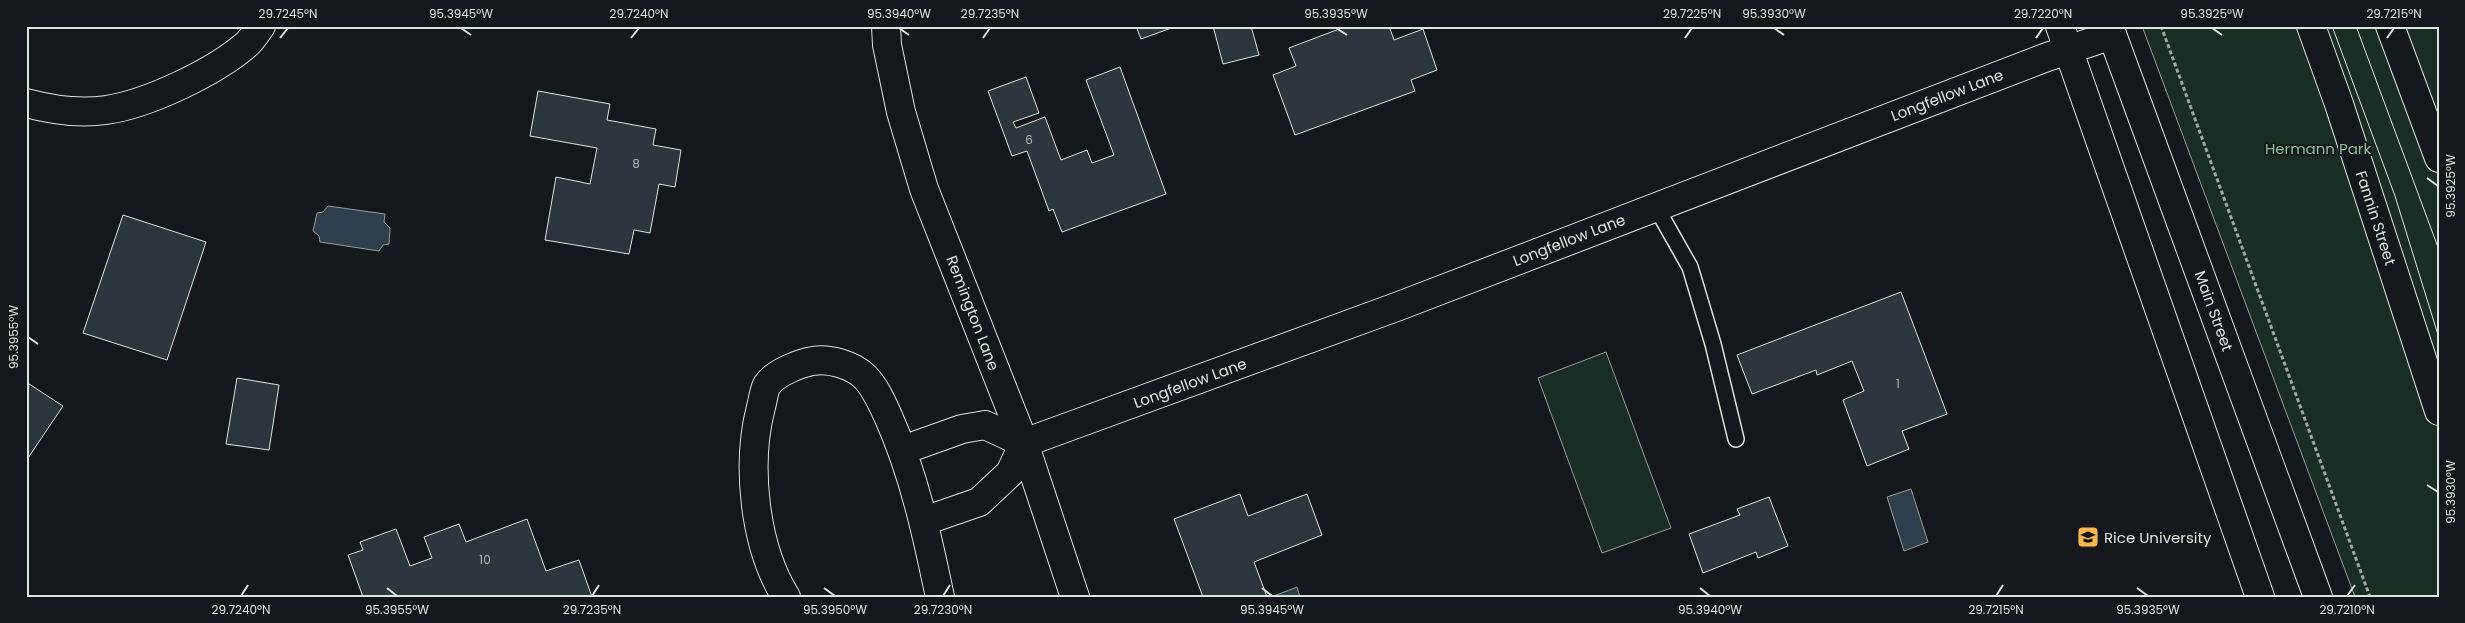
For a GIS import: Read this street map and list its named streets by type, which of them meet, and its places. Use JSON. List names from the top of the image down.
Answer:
{
  "streets": {
    "street": [
      "Longfellow Lane",
      "Fannin Street",
      "Main Street",
      "Remington Lane"
    ]
  },
  "crossings": [
    ["Longfellow Lane", "Main Street"],
    ["Longfellow Lane", "Remington Lane"]
  ],
  "parks": ["Hermann Park"],
  "places": {
    "school or university": ["Rice University"]
  },
  "house_numbers": [
    "6",
    "8",
    "1",
    "10"
  ],
  "coordinates": [
    "29.7245°N",
    "95.3945°W",
    "29.7240°N",
    "95.3940°W",
    "29.7235°N",
    "95.3935°W",
    "29.7225°N",
    "95.3930°W",
    "29.7220°N",
    "95.3925°W",
    "29.7215°N",
    "95.3955°W",
    "95.3950°W",
    "29.7230°N",
    "29.7210°N"
  ]
}
